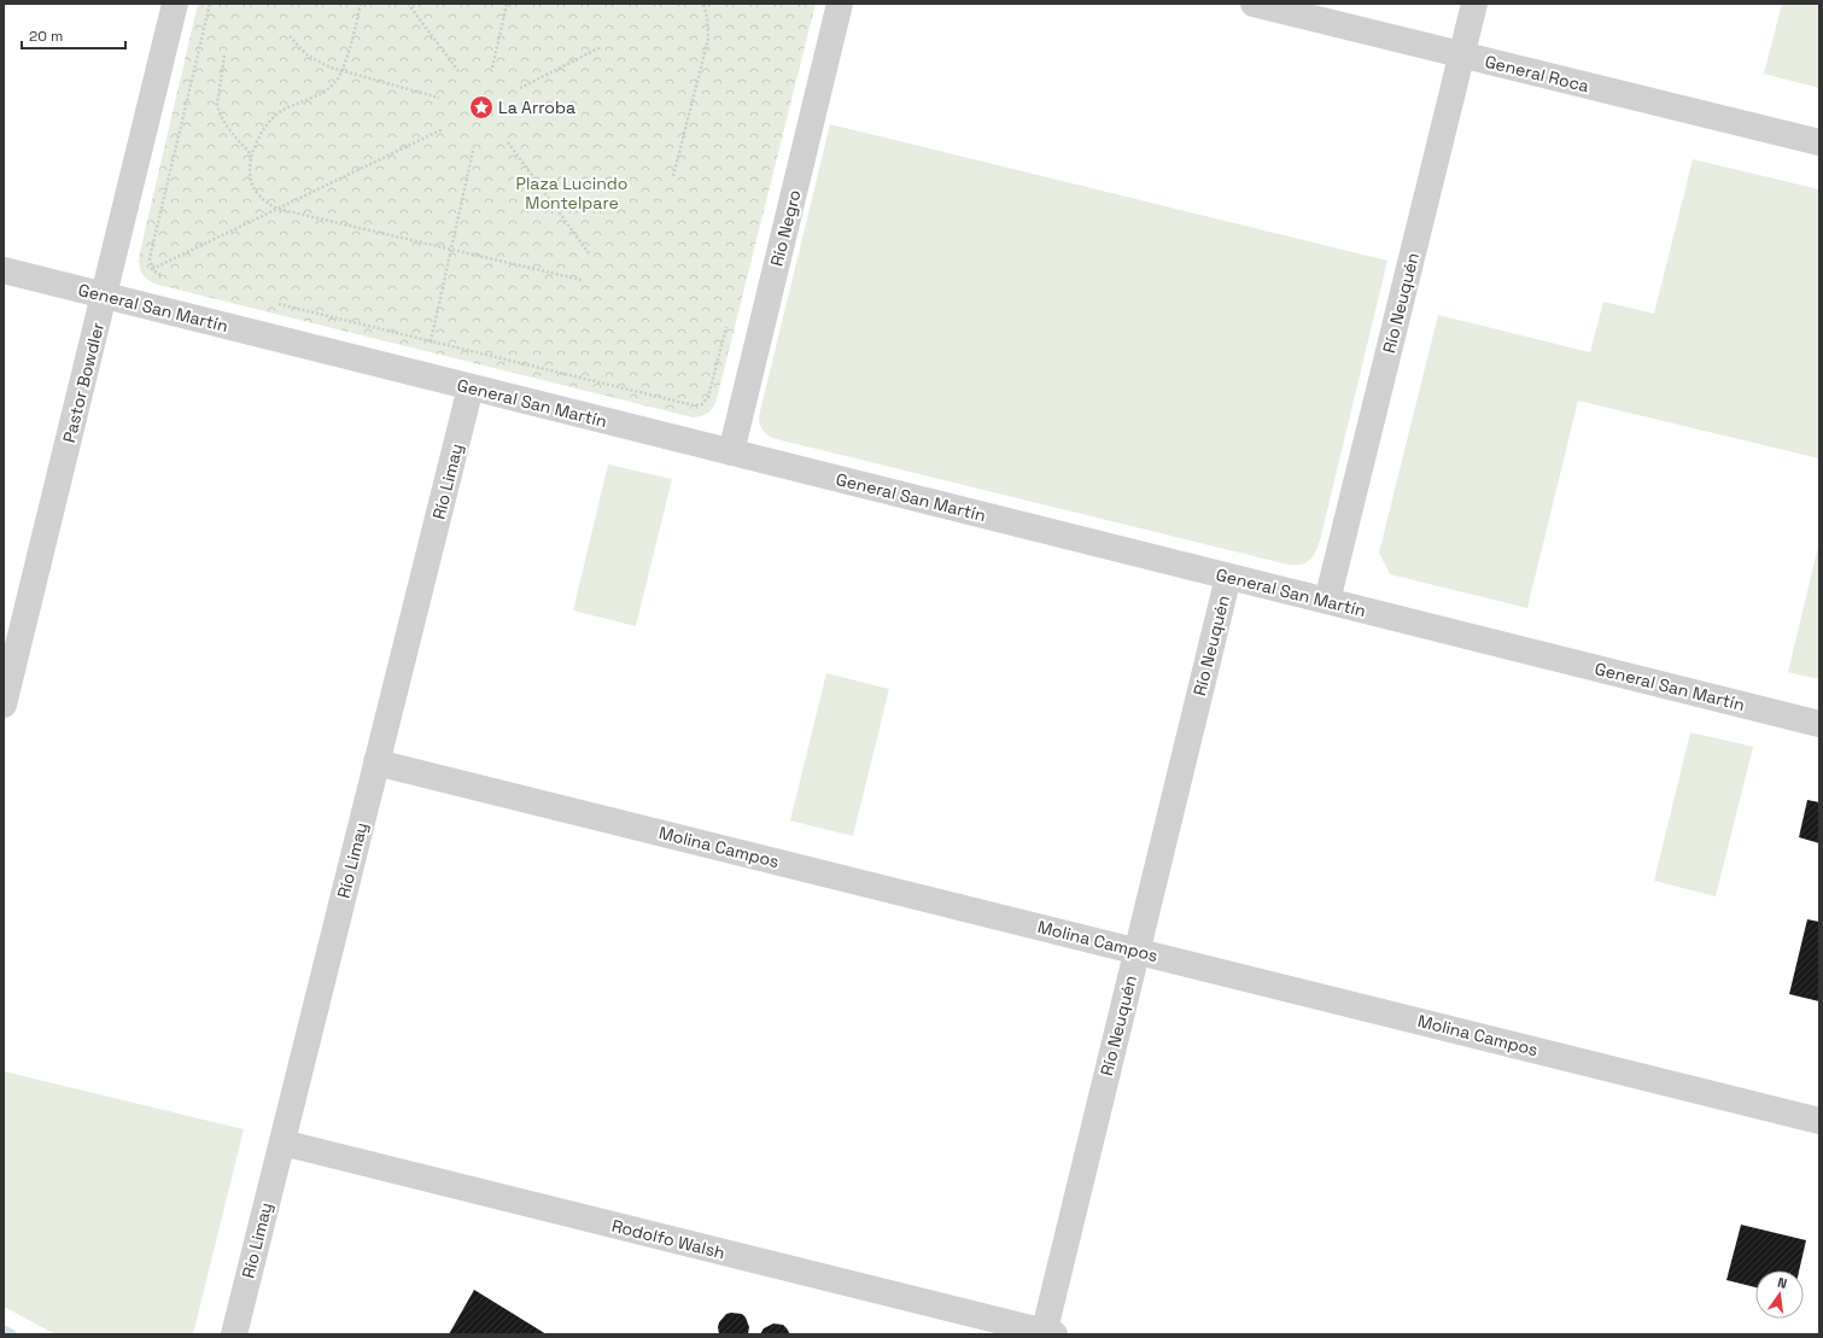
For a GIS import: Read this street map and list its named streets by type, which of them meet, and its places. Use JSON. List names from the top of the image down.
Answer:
{
  "streets": {
    "street": [
      "General Roca",
      "Río Negro",
      "Río Neuquén",
      "General San Martín",
      "Pastor Bowdler",
      "Río Limay",
      "Molina Campos",
      "Rodolfo Walsh"
    ]
  },
  "crossings": [
    ["General Roca", "Río Neuquén"],
    ["Río Negro", "General San Martín"],
    ["Río Neuquén", "General San Martín"],
    ["Río Neuquén", "Molina Campos"],
    ["Río Neuquén", "Rodolfo Walsh"],
    ["General San Martín", "Pastor Bowdler"],
    ["General San Martín", "Río Limay"],
    ["Río Limay", "Molina Campos"],
    ["Río Limay", "Rodolfo Walsh"]
  ],
  "parks": ["Plaza Lucindo Montelpare"],
  "places": {
    "place": ["La Arroba"]
  },
  "scale_bar": "20 m",
  "north": "top"
}
